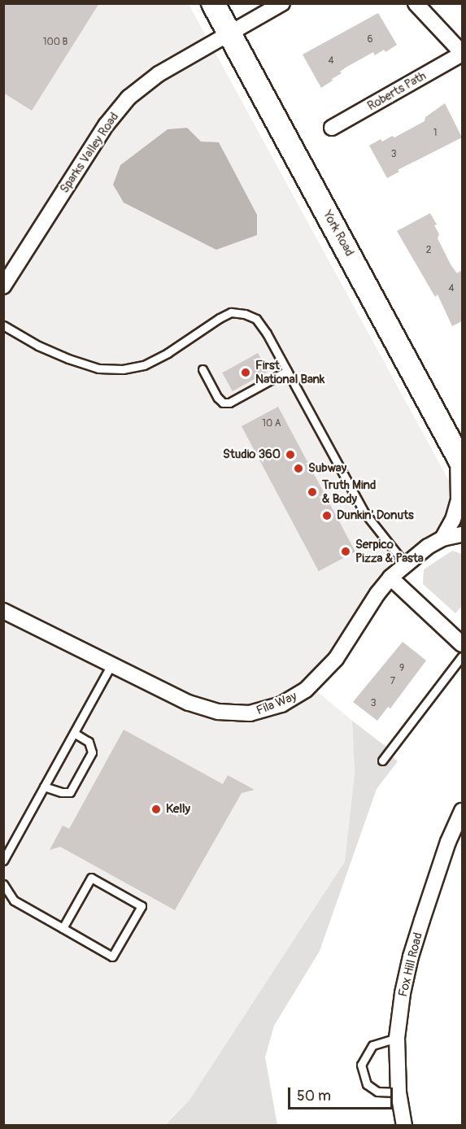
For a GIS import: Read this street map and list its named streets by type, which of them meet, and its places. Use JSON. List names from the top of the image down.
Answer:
{
  "streets": {
    "main road": ["York Road"],
    "street": [
      "Roberts Path",
      "Sparks Valley Road",
      "Fila Way",
      "Fox Hill Road"
    ]
  },
  "crossings": [
    ["Sparks Valley Road", "York Road"],
    ["York Road", "Fila Way"]
  ],
  "places": [
    "First National Bank",
    "Studio 360",
    "Subway",
    "Truth Mind & Body",
    "Dunkin' Donuts",
    "Serpico Pizza & Pasta",
    "Kelly"
  ],
  "house_numbers": [
    "6",
    "100 B",
    "4",
    "1",
    "3",
    "2",
    "4",
    "10 A",
    "9",
    "7",
    "3"
  ],
  "scale_bar": "50 m"
}
